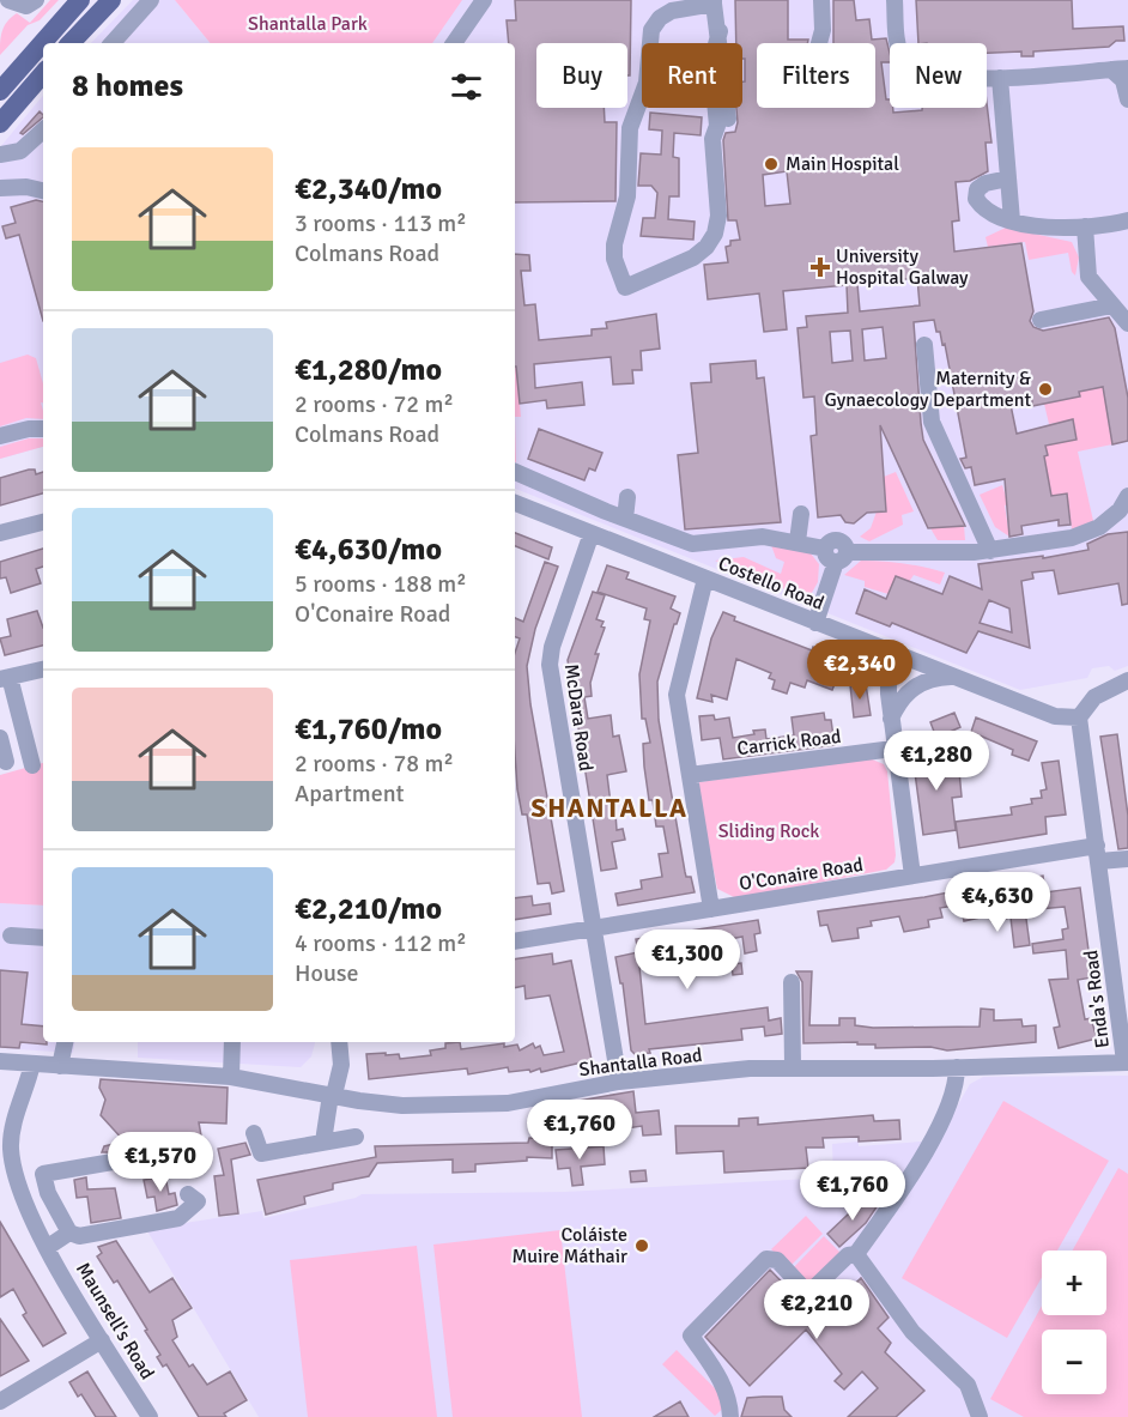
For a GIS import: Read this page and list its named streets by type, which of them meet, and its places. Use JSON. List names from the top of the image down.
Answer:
{
  "streets": {
    "street": [
      "Costello Road",
      "McDara Road",
      "Carrick Road",
      "O'Conaire Road",
      "Enda's Road",
      "Shantalla Road",
      "Maunsell's Road"
    ]
  },
  "crossings": [
    ["Costello Road", "McDara Road"],
    ["Costello Road", "Enda's Road"],
    ["McDara Road", "O'Conaire Road"],
    ["McDara Road", "Shantalla Road"],
    ["O'Conaire Road", "Enda's Road"],
    ["Enda's Road", "Shantalla Road"],
    ["Shantalla Road", "Maunsell's Road"]
  ],
  "districts": ["SHANTALLA"],
  "parks": ["Shantalla Park", "Sliding Rock"],
  "places": {
    "other": ["Main Hospital", "Maternity & Gynaecology Department", "Coláiste Muire Máthair"],
    "health": ["University Hospital Galway"]
  },
  "page": {
    "chip": [
      "Buy",
      "Rent",
      "Filters",
      "New"
    ],
    "heading": "8 homes",
    "list": [
      {
        "name": "€2,340/mo",
        "note": "3 rooms · 113 m² · Colmans Road"
      },
      {
        "name": "€1,280/mo",
        "note": "2 rooms · 72 m² · Colmans Road"
      },
      {
        "name": "€4,630/mo",
        "note": "5 rooms · 188 m² · O'Conaire Road"
      },
      {
        "name": "€1,760/mo",
        "note": "2 rooms · 78 m² · Apartment"
      },
      {
        "name": "€2,210/mo",
        "note": "4 rooms · 112 m² · House"
      }
    ],
    "price": [
      "€2,340",
      "€1,280",
      "€4,630",
      "€1,300",
      "€1,760",
      "€1,570",
      "€1,760",
      "€2,210"
    ],
    "map_buttons": ["+", "−"]
  }
}
